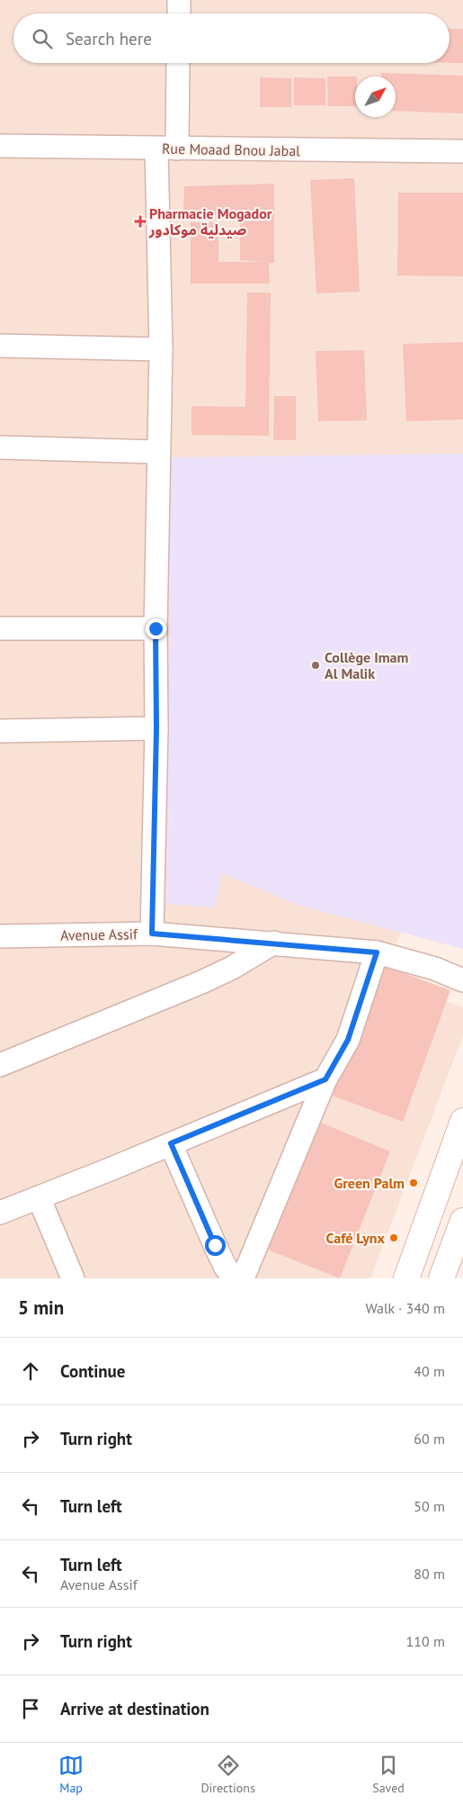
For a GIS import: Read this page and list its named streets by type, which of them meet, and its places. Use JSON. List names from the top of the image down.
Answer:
{
  "streets": {
    "street": ["Rue Moaad Bnou Jabal", "Avenue Assif"]
  },
  "places": {
    "health": ["Pharmacie Mogador صيدلية موكادور"],
    "other": ["Collège Imam Al Malik", "Green Palm", "Café Lynx"]
  },
  "north": "top right",
  "page": {
    "search": "Search here",
    "heading": ["5 min", "Walk · 340 m"],
    "list": [
      ["Continue", "40 m"],
      ["Turn right", "60 m"],
      ["Turn left", "50 m"],
      ["Turn left", "Avenue Assif", "80 m"],
      ["Turn right", "110 m"],
      "Arrive at destination"
    ],
    "nav": ["Map", "Directions", "Saved"]
  }
}
